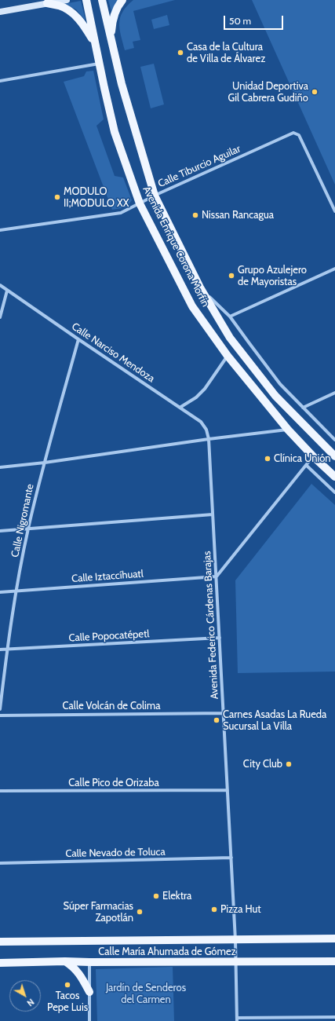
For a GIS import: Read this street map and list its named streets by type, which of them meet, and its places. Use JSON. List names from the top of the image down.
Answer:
{
  "streets": {
    "main road": ["Avenida Enrique Corona Morfín", "Calle María Ahumada de Gómez"],
    "street": [
      "Calle Tiburcio Aguilar",
      "Calle Narciso Mendoza",
      "Calle Nigromante",
      "Calle Iztaccíhuatl",
      "Avenida Federico Cárdenas Barajas",
      "Calle Popocatépetl",
      "Calle Volcán de Colima",
      "Calle Pico de Orizaba",
      "Calle Nevado de Toluca"
    ]
  },
  "crossings": [
    ["Calle Tiburcio Aguilar", "Avenida Enrique Corona Morfín"],
    ["Calle Narciso Mendoza", "Calle Nigromante"],
    ["Calle Narciso Mendoza", "Avenida Federico Cárdenas Barajas"],
    ["Calle Nigromante", "Calle Iztaccíhuatl"],
    ["Calle Nigromante", "Calle Popocatépetl"],
    ["Calle Iztaccíhuatl", "Avenida Federico Cárdenas Barajas"],
    ["Avenida Federico Cárdenas Barajas", "Calle Popocatépetl"],
    ["Avenida Federico Cárdenas Barajas", "Calle Volcán de Colima"],
    ["Avenida Federico Cárdenas Barajas", "Calle Pico de Orizaba"],
    ["Avenida Federico Cárdenas Barajas", "Calle Nevado de Toluca"],
    ["Avenida Federico Cárdenas Barajas", "Calle María Ahumada de Gómez"]
  ],
  "parks": ["Jardín de Senderos del Carmen"],
  "places": [
    "Casa de la Cultura de Villa de Álvarez",
    "Unidad Deportiva Gil Cabrera Gudiño",
    "MODULO II;MODULO XX",
    "Nissan Rancagua",
    "Grupo Azulejero de Mayoristas",
    "Clínica Unión",
    "Carnes Asadas La Rueda Sucursal La Villa",
    "City Club",
    "Elektra",
    "Pizza Hut",
    "Súper Farmacias Zapotlán",
    "Tacos Pepe Luis"
  ],
  "scale_bar": "50 m",
  "north": "bottom right"
}
